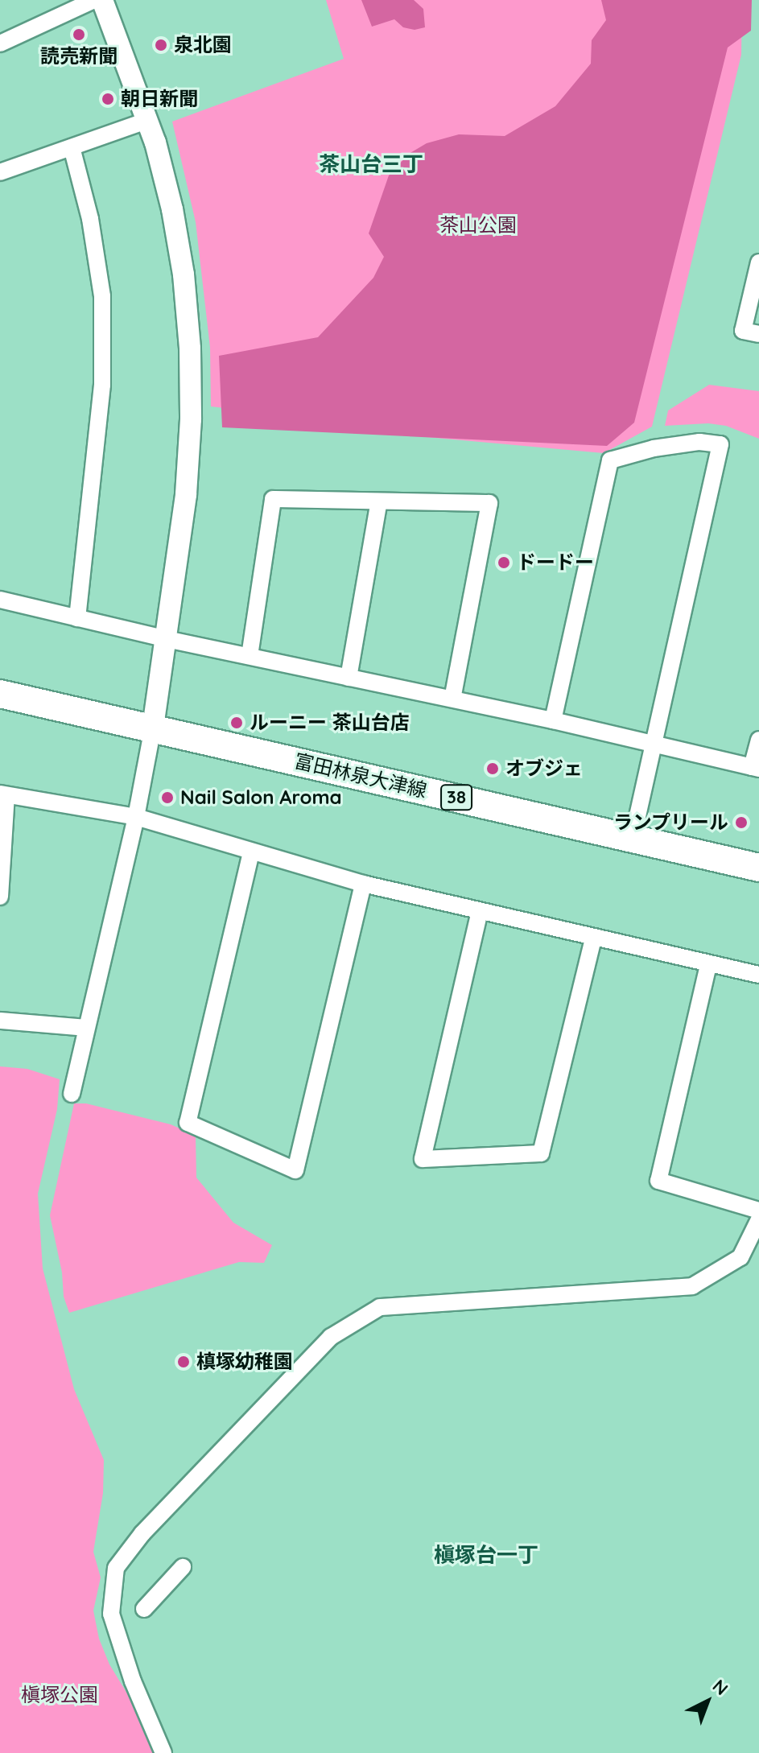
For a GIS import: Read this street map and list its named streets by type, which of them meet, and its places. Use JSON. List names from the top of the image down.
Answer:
{
  "streets": {
    "main road": ["富田林泉大津線", "38"]
  },
  "districts": ["茶山台三丁", "槇塚台一丁"],
  "parks": ["茶山公園", "槇塚公園"],
  "places": [
    "読売新聞",
    "泉北園",
    "朝日新聞",
    "ドードー",
    "ルーニー 茶山台店",
    "オブジェ",
    "Nail Salon Aroma",
    "ランプリール",
    "槙塚幼稚園"
  ],
  "north": "top right"
}
